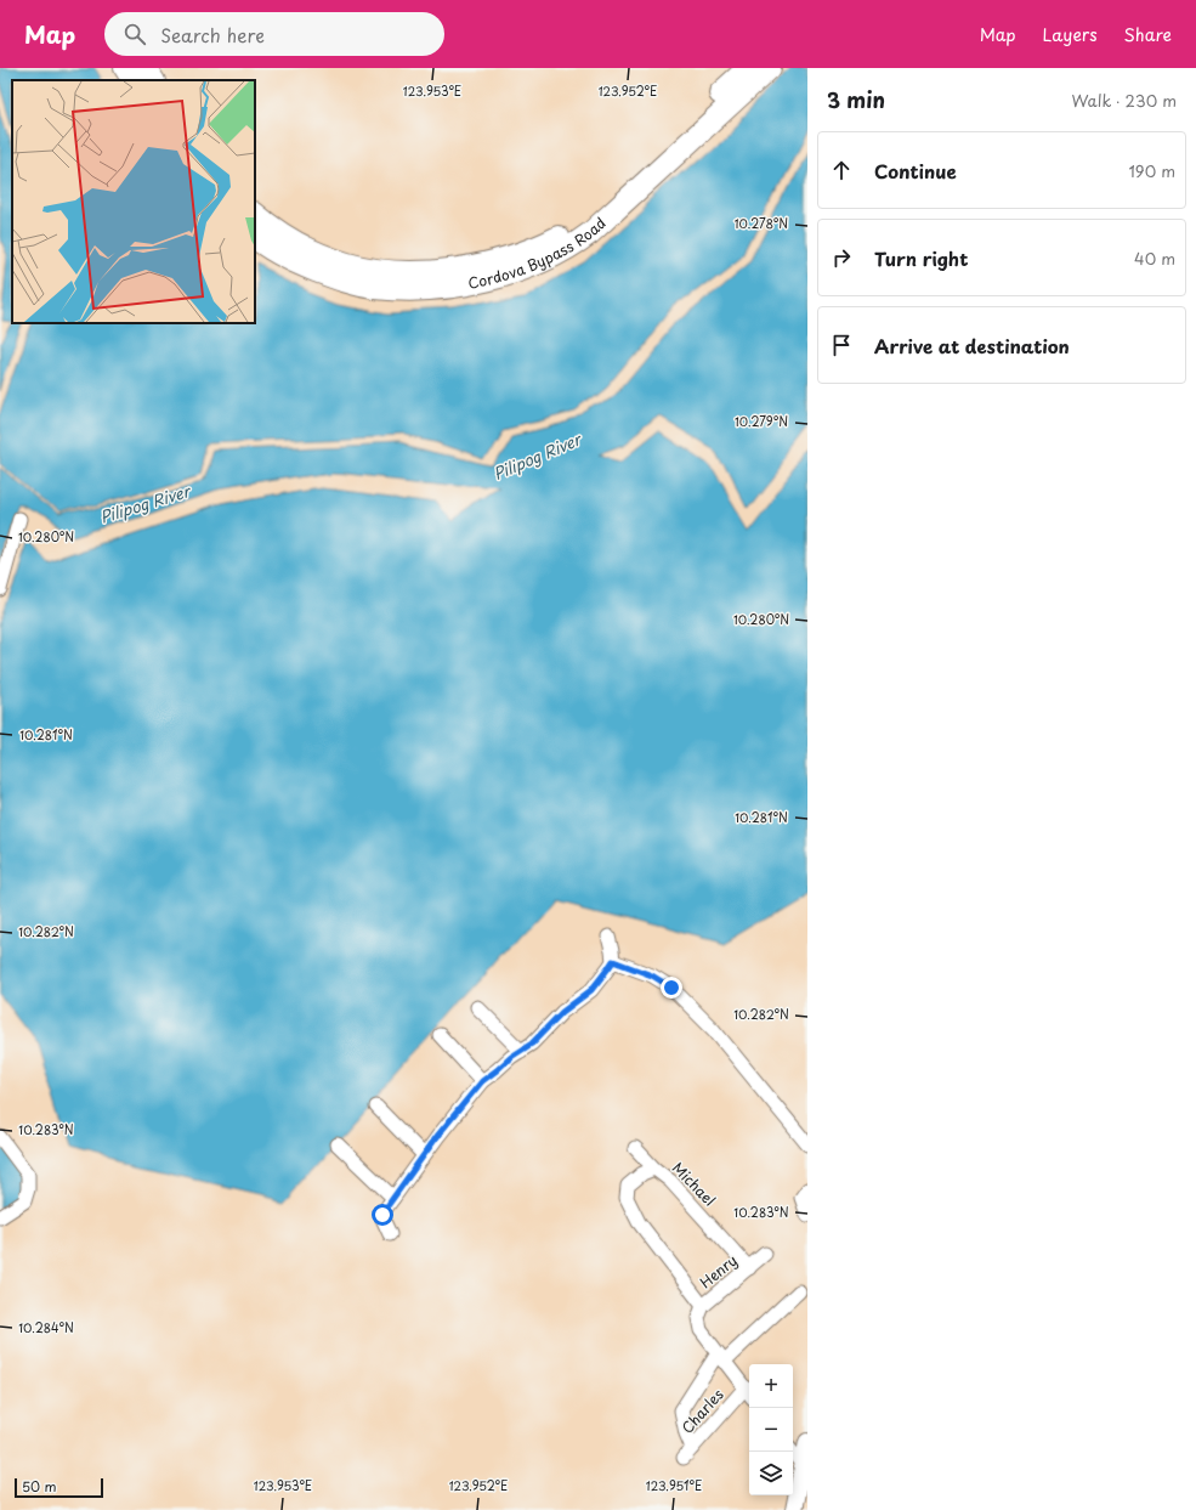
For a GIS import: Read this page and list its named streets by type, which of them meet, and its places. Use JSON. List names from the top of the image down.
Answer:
{
  "streets": {
    "main road": ["Cordova Bypass Road"],
    "street": ["Michael", "Henry", "Charles"]
  },
  "crossings": [
    ["Michael", "Henry"]
  ],
  "water": ["Pilipog River"],
  "scale_bar": "50 m",
  "page": {
    "header": "Map",
    "search": "Search here",
    "nav": ["Map", "Layers", "Share"],
    "heading": ["3 min", "Walk · 230 m"],
    "list": [
      ["Continue", "190 m"],
      ["Turn right", "40 m"],
      "Arrive at destination"
    ],
    "map_buttons": ["+", "−"],
    "scale": "50 m"
  },
  "coordinates": [
    "123.953°E",
    "123.952°E",
    "10.278°N",
    "10.279°N",
    "10.280°N",
    "10.281°N",
    "10.282°N",
    "10.283°N",
    "10.284°N",
    "123.951°E"
  ]
}
